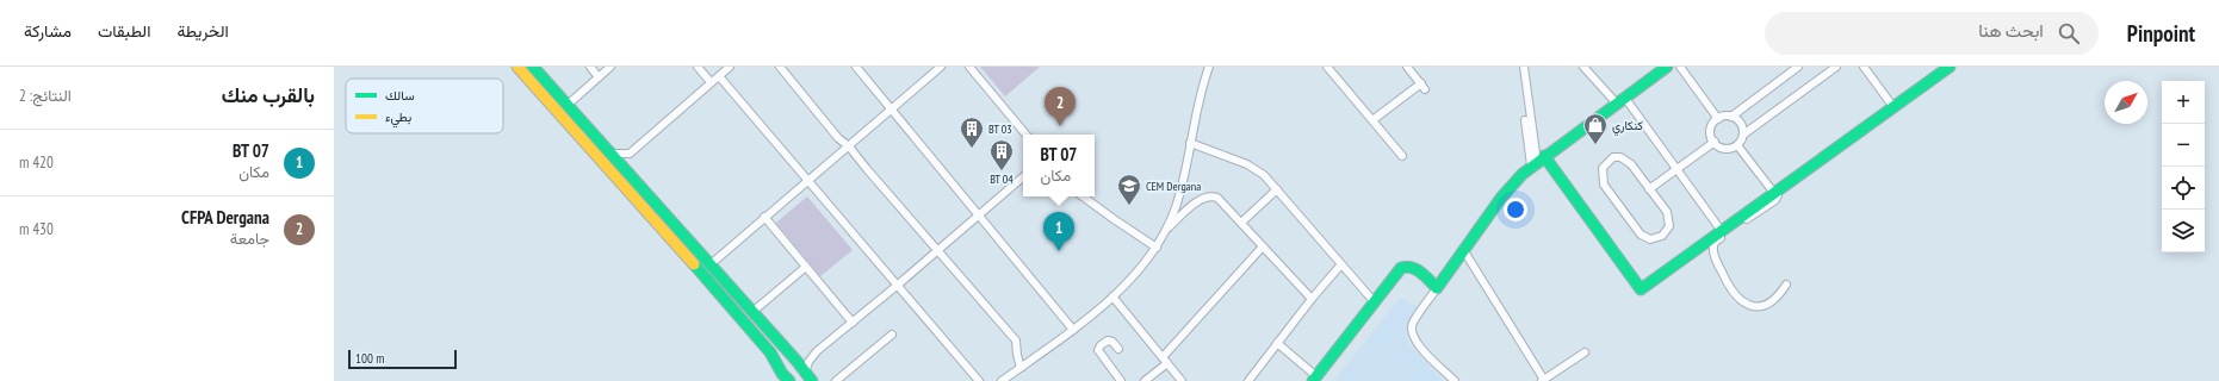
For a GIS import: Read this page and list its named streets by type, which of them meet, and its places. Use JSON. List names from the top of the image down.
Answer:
{
  "places": {
    "shop": ["كنكاري"],
    "building": ["BT 03", "BT 04"],
    "school or university": ["CEM Dergana"]
  },
  "legend": ["سالك", "بطيء"],
  "scale_bar": "100 m",
  "north": "top right",
  "page": {
    "header": "Pinpoint",
    "search": "ابحث هنا",
    "nav": ["الخريطة", "الطبقات", "مشاركة"],
    "heading": ["بالقرب منك", "النتائج: 2"],
    "map_buttons": ["+", "−"],
    "pins": ["2", "1"],
    "list": [
      {
        "mark": "1",
        "name": "BT 07",
        "note": "مكان",
        "value": "420 m"
      },
      {
        "mark": "2",
        "name": "CFPA Dergana",
        "note": "جامعة",
        "value": "430 m"
      }
    ],
    "popup": ["BT 07", "مكان"],
    "scale": "100 m"
  }
}
